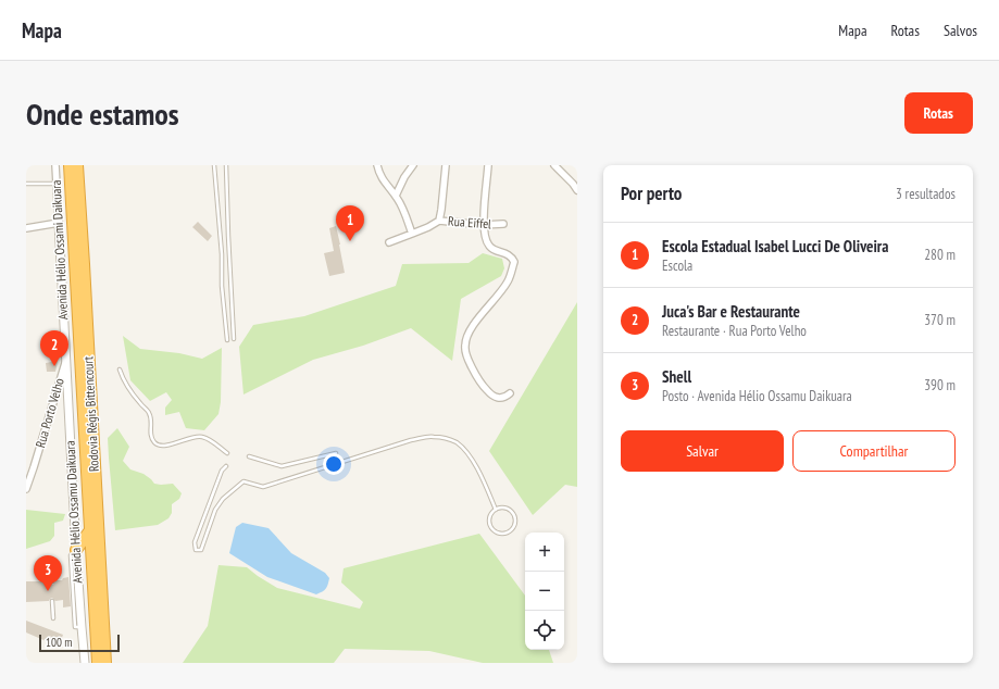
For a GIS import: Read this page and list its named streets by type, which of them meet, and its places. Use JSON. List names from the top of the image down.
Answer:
{
  "streets": {
    "highway": ["Rodovia Régis Bittencourt"],
    "street": [
      "Rua Eiffel",
      "Avenida Hélio Ossami Daikuara",
      "Rua Porto Velho",
      "Avenida Hélio Ossamu Daikuara"
    ]
  },
  "crossings": [
    ["Avenida Hélio Ossami Daikuara", "Rua Porto Velho"],
    ["Avenida Hélio Ossami Daikuara", "Avenida Hélio Ossamu Daikuara"],
    ["Rua Porto Velho", "Avenida Hélio Ossamu Daikuara"]
  ],
  "scale_bar": "100 m",
  "page": {
    "header": "Mapa",
    "nav": ["Mapa", "Rotas", "Salvos"],
    "buttons": [
      "Rotas",
      ["Salvar", "Compartilhar"]
    ],
    "title": "Onde estamos",
    "heading": ["Por perto", "3 resultados"],
    "pins": ["1", "2", "3"],
    "list": [
      {
        "mark": "1",
        "name": "Escola Estadual Isabel Lucci De Oliveira",
        "note": "Escola",
        "value": "280 m"
      },
      {
        "mark": "2",
        "name": "Juca's Bar e Restaurante",
        "note": "Restaurante · Rua Porto Velho",
        "value": "370 m"
      },
      {
        "mark": "3",
        "name": "Shell",
        "note": "Posto · Avenida Hélio Ossamu Daikuara",
        "value": "390 m"
      }
    ],
    "map_buttons": ["+", "−"],
    "scale": "100 m"
  }
}
